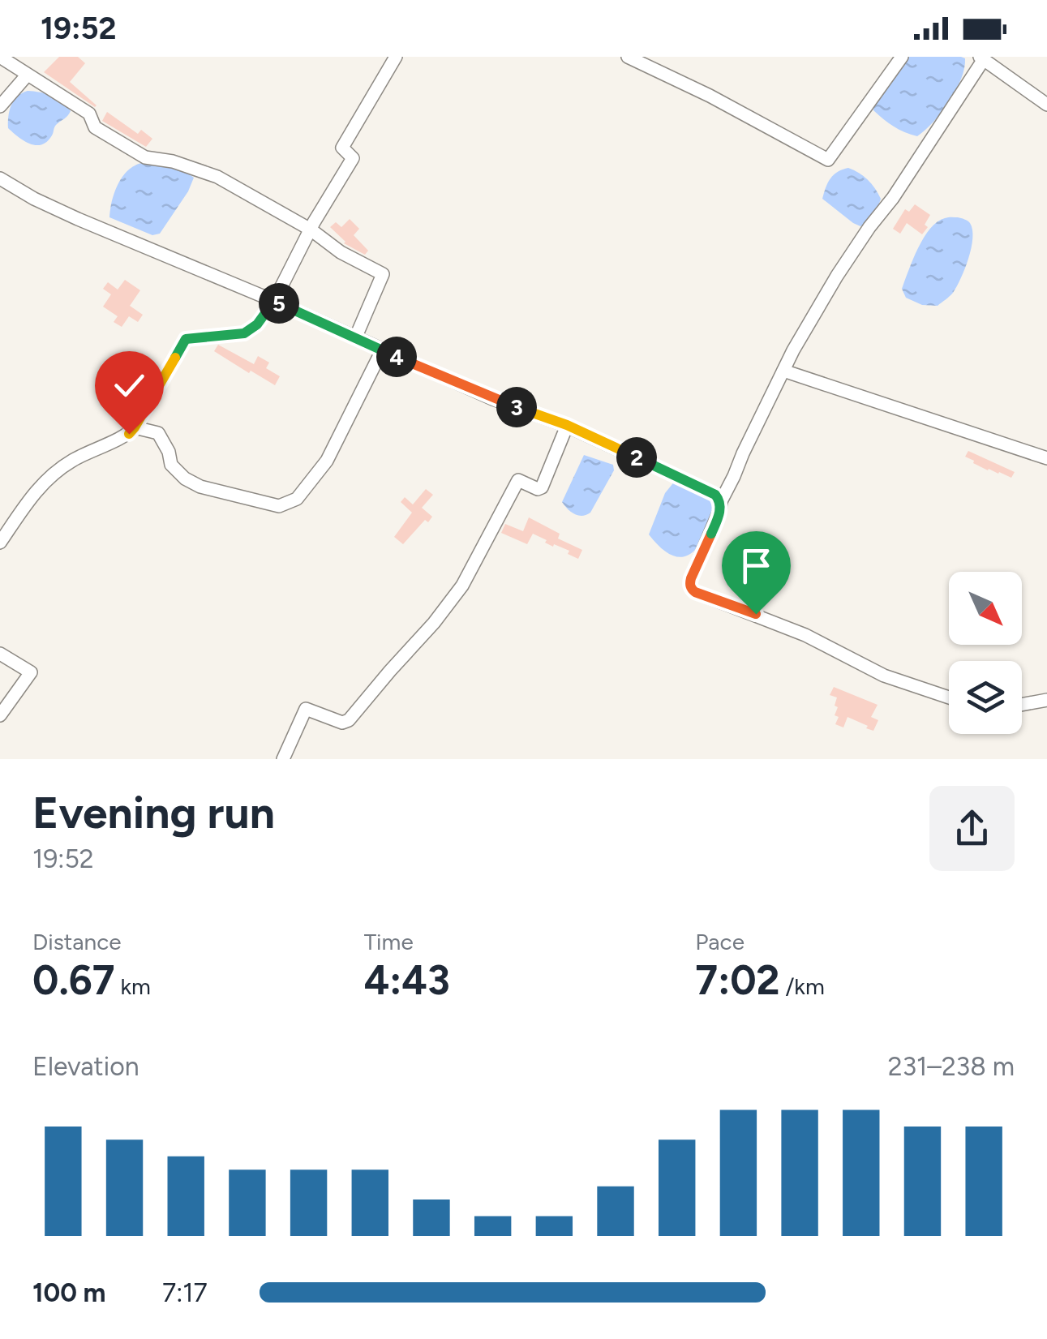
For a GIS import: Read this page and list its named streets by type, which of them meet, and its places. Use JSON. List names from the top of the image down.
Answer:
{
  "north": "bottom right",
  "page": {
    "status": "19:52",
    "pins": [
      "5",
      "4",
      "3",
      "2"
    ],
    "heading": ["Evening run", "19:52"],
    "stats": [
      ["Distance", "0.67 km"],
      ["Time", "4:43"],
      ["Pace", "7:02 /km"]
    ],
    "chart": ["Elevation", "231–238 m"],
    "list": [
      {
        "name": "100 m",
        "note": "7:17"
      }
    ]
  }
}
